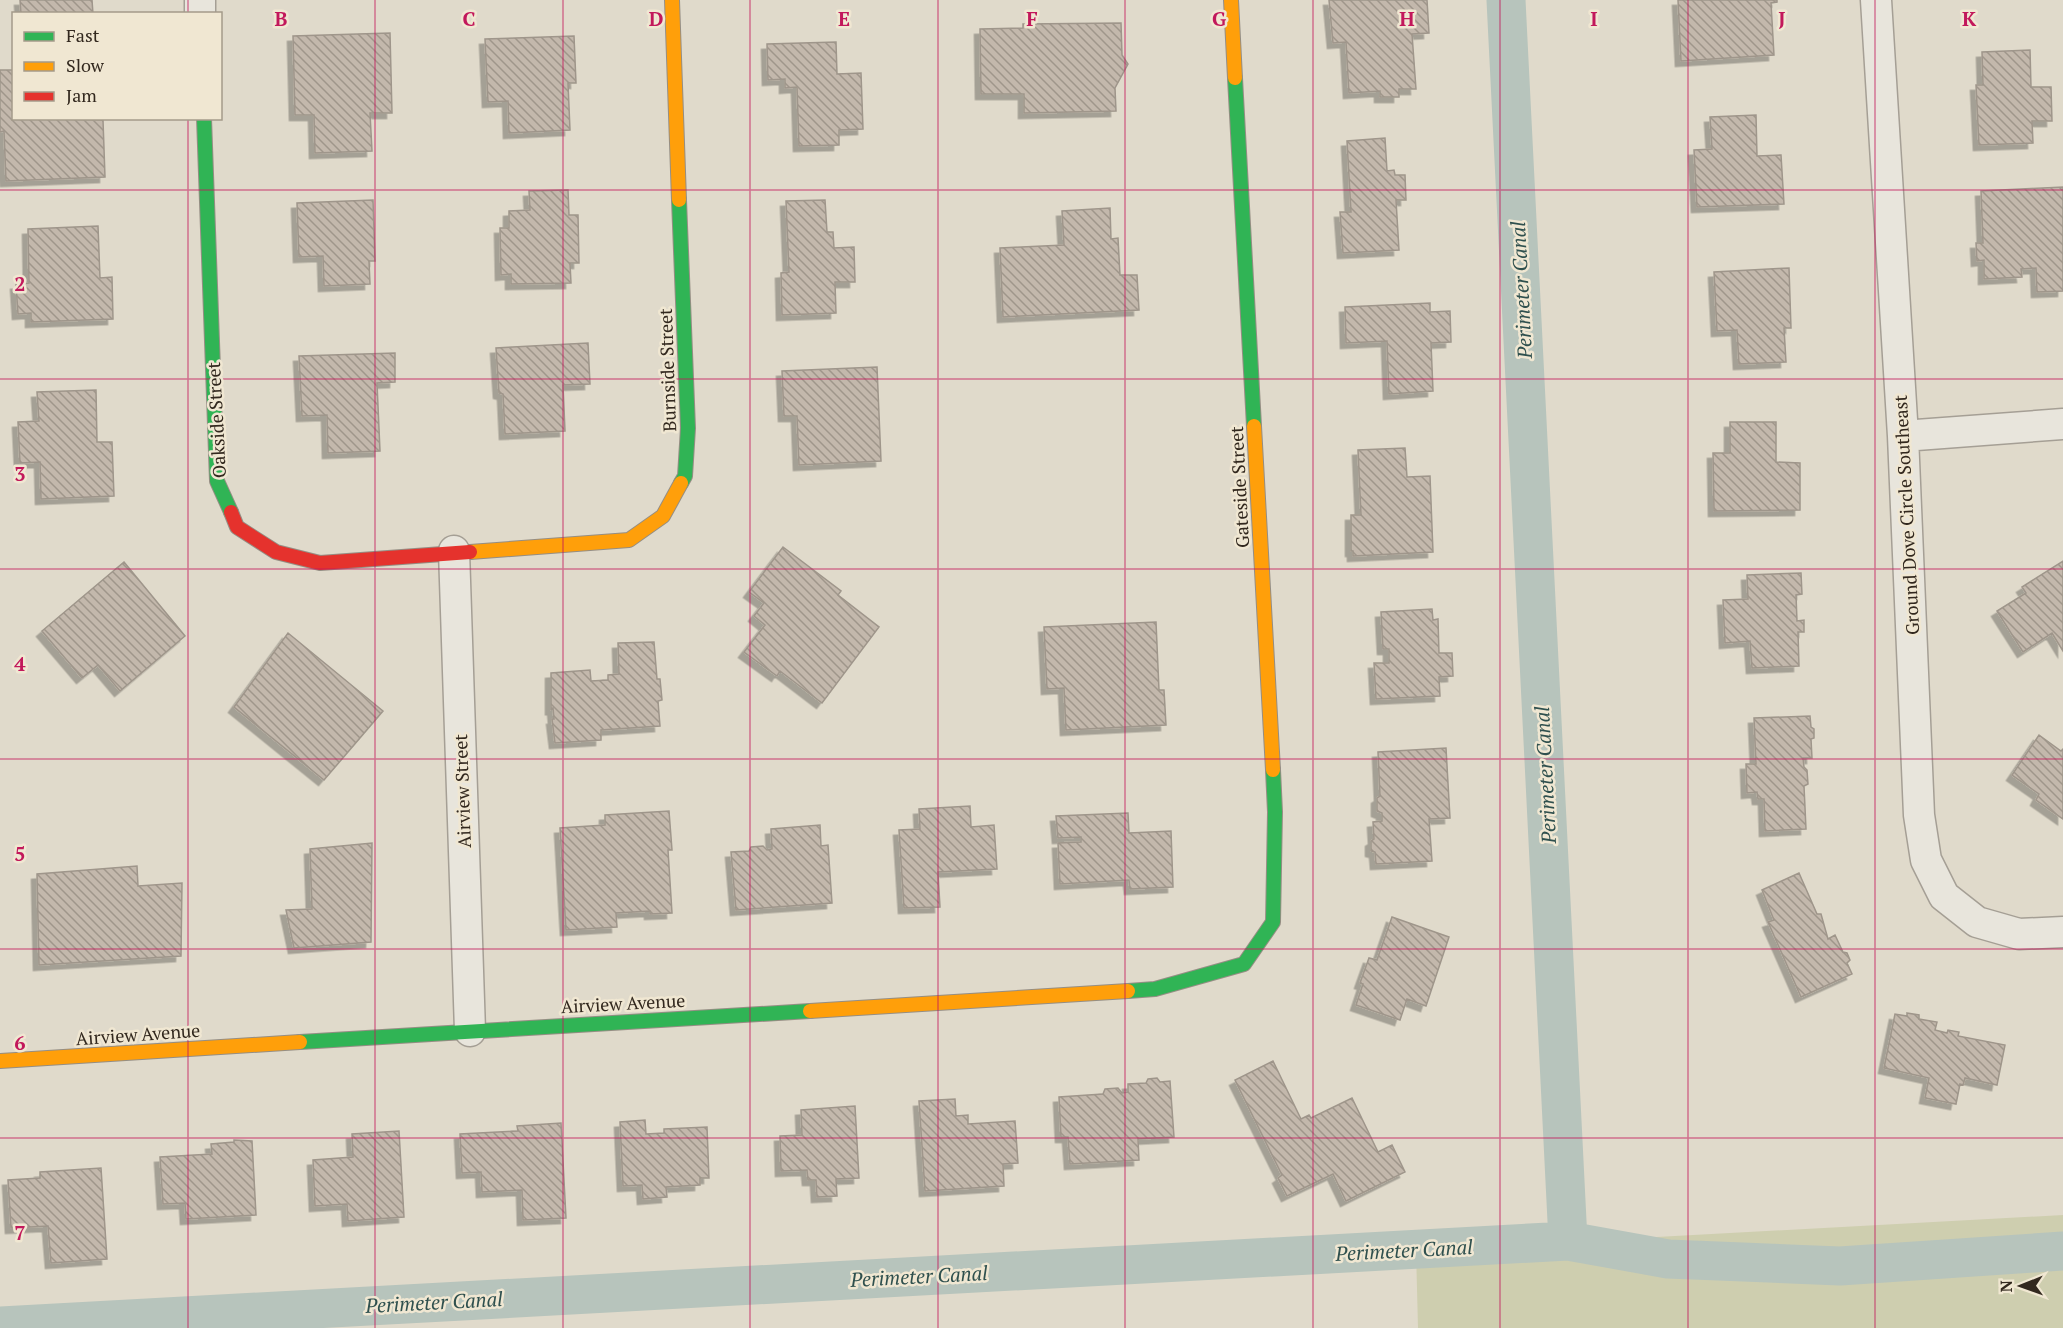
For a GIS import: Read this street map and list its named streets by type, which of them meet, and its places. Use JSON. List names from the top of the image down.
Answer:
{
  "streets": {
    "street": [
      "Burnside Street",
      "Oakside Street",
      "Gateside Street",
      "Ground Dove Circle Southeast",
      "Airview Street",
      "Airview Avenue"
    ]
  },
  "crossings": [
    ["Burnside Street", "Oakside Street"],
    ["Burnside Street", "Airview Street"],
    ["Oakside Street", "Airview Street"],
    ["Gateside Street", "Airview Avenue"],
    ["Airview Street", "Airview Avenue"]
  ],
  "water": ["Perimeter Canal"],
  "legend": ["Fast", "Slow", "Jam"],
  "north": "left",
  "grid": {
    "columns": [
      "B",
      "C",
      "D",
      "E",
      "F",
      "G",
      "H",
      "I",
      "J",
      "K"
    ],
    "rows": [
      "2",
      "3",
      "4",
      "5",
      "6",
      "7"
    ]
  }
}
